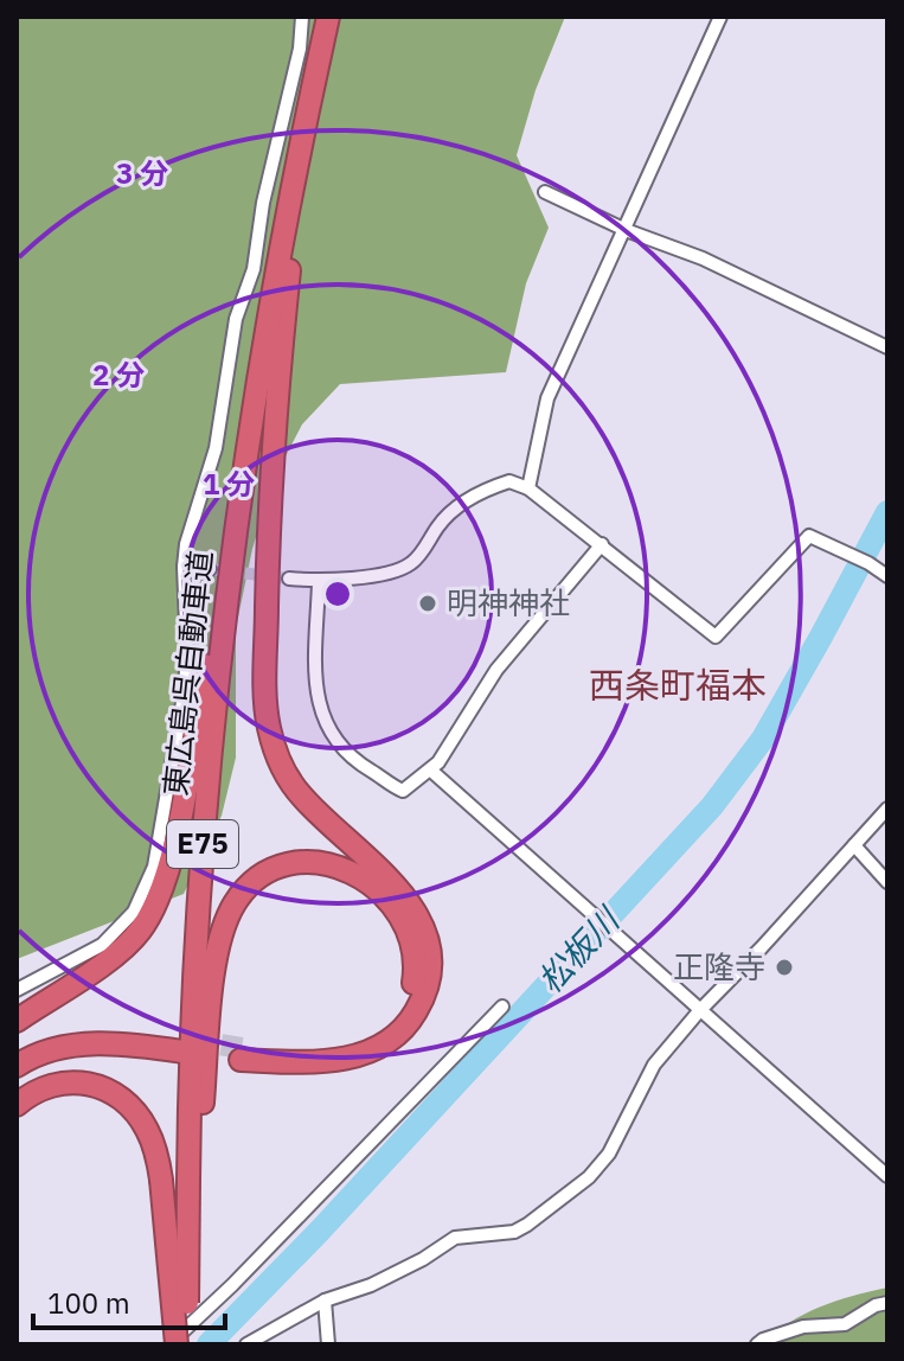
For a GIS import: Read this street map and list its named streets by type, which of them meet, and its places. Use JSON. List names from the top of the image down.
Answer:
{
  "streets": {
    "highway": ["東広島呉自動車道", "E75"]
  },
  "districts": ["西条町福本"],
  "water": ["松板川"],
  "places": ["明神神社", "正隆寺"],
  "scale_bar": "100 m",
  "rings": ["3 分", "2 分", "1 分"]
}
